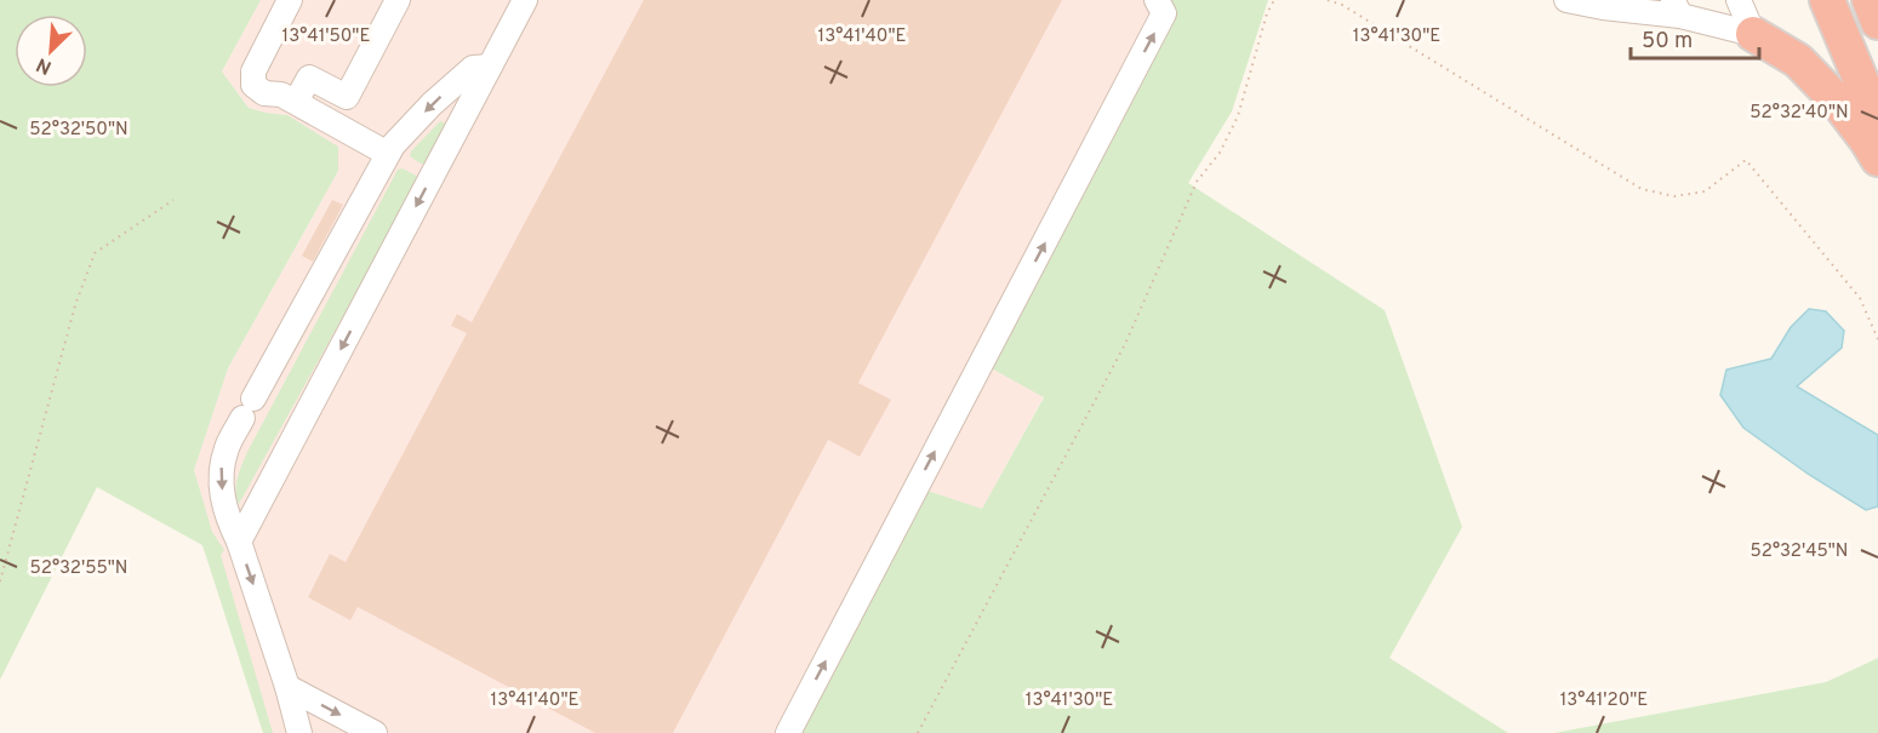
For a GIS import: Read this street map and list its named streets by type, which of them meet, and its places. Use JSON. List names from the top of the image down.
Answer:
{
  "scale_bar": "50 m",
  "north": "bottom left",
  "coordinates": [
    "13°41'50\"E",
    "13°41'40\"E",
    "13°41'30\"E",
    "52°32'40\"N",
    "52°32'50\"N",
    "52°32'45\"N",
    "52°32'55\"N",
    "13°41'20\"E"
  ]
}
